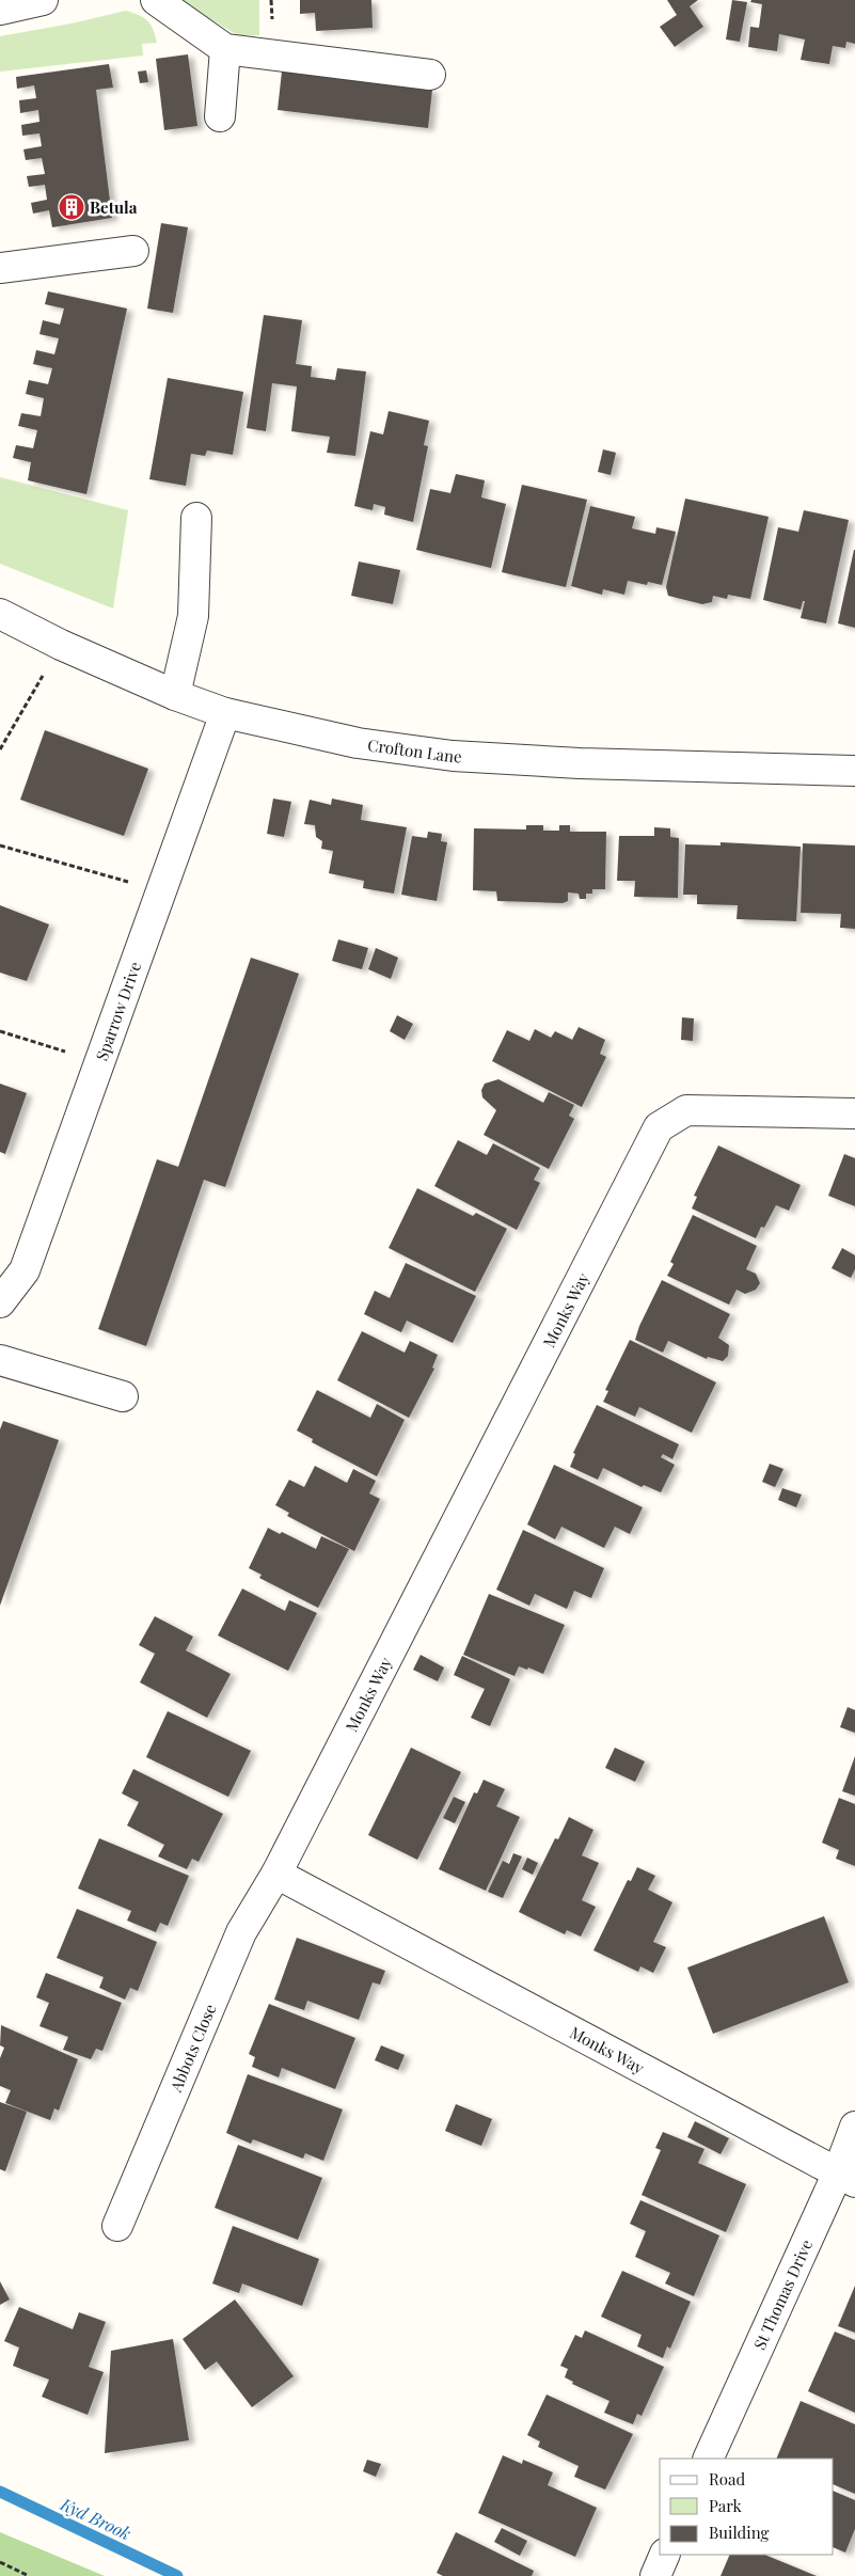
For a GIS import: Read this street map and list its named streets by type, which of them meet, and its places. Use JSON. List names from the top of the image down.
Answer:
{
  "streets": {
    "street": [
      "Crofton Lane",
      "Sparrow Drive",
      "Monks Way",
      "Abbots Close",
      "St Thomas Drive"
    ]
  },
  "crossings": [
    ["Crofton Lane", "Sparrow Drive"],
    ["Monks Way", "Abbots Close"],
    ["Monks Way", "St Thomas Drive"]
  ],
  "water": ["Kyd Brook"],
  "places": {
    "building": ["Betula"]
  },
  "legend": ["Road", "Park", "Building"]
}
